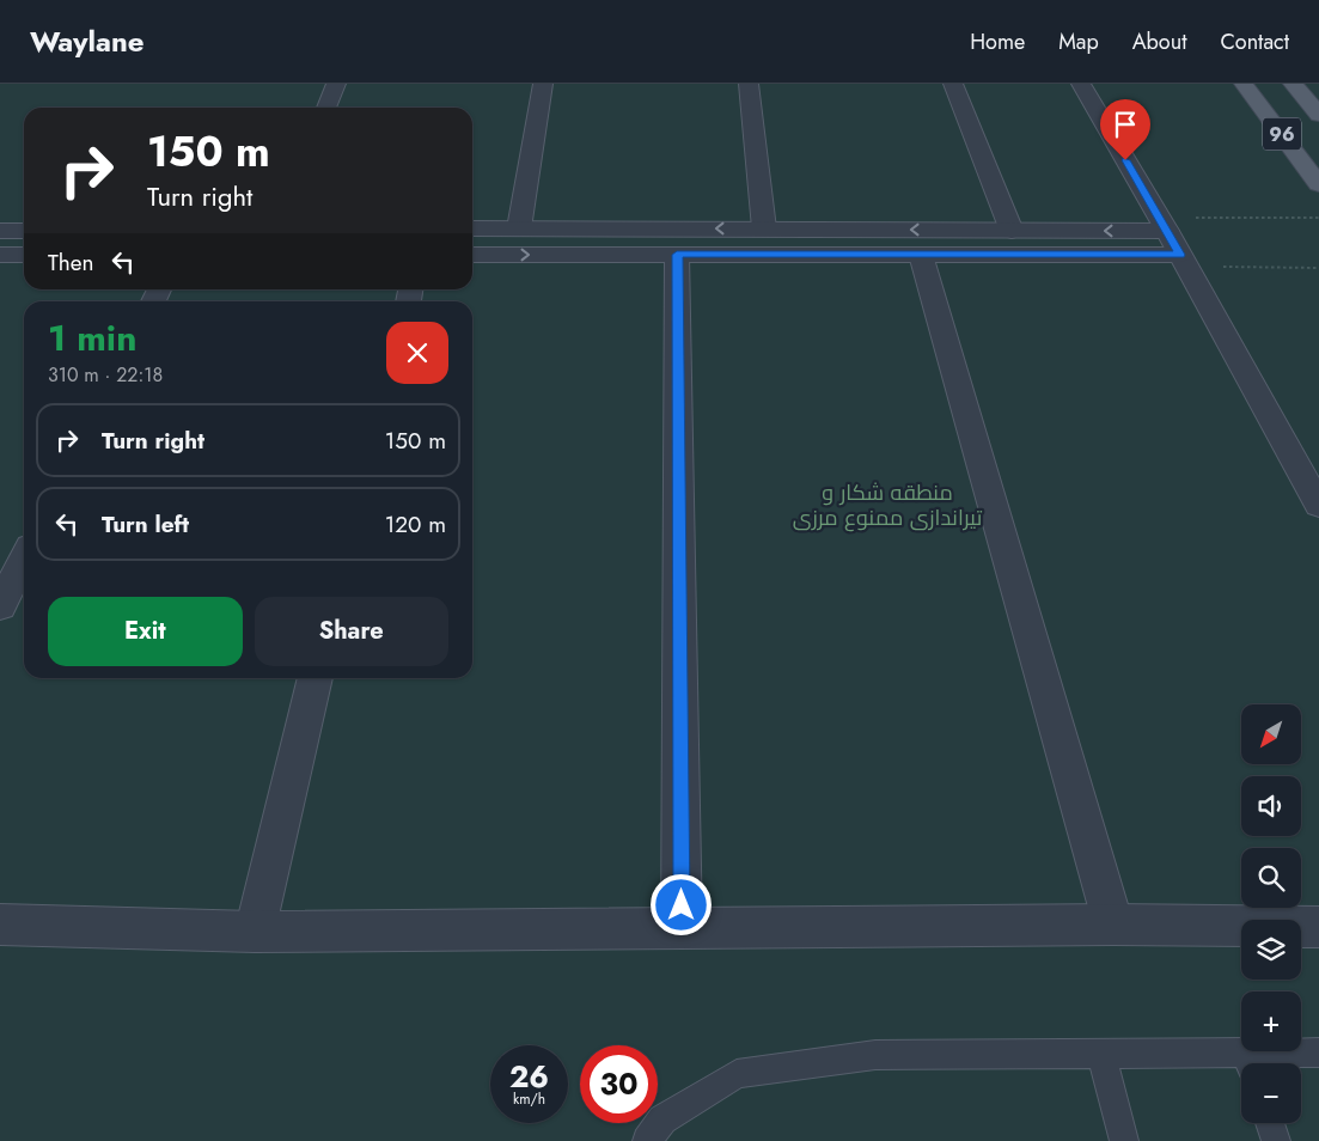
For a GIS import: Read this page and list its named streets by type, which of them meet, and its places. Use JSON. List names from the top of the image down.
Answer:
{
  "streets": {
    "main road": ["96"]
  },
  "parks": ["منطقه شکار و تیراندازی ممنوع مرزی"],
  "north": "bottom left",
  "page": {
    "header": "Waylane",
    "nav": [
      "Home",
      "Map",
      "About",
      "Contact"
    ],
    "turn": ["150 m", "Turn right"],
    "then": "Then",
    "heading": ["1 min", "310 m · 22:18"],
    "list": [
      {
        "name": "Turn right",
        "value": "150 m"
      },
      {
        "name": "Turn left",
        "value": "120 m"
      }
    ],
    "buttons": ["Exit", "Share"],
    "map_buttons": ["+", "−"],
    "speed": "26 km/h",
    "limit": "30"
  }
}
